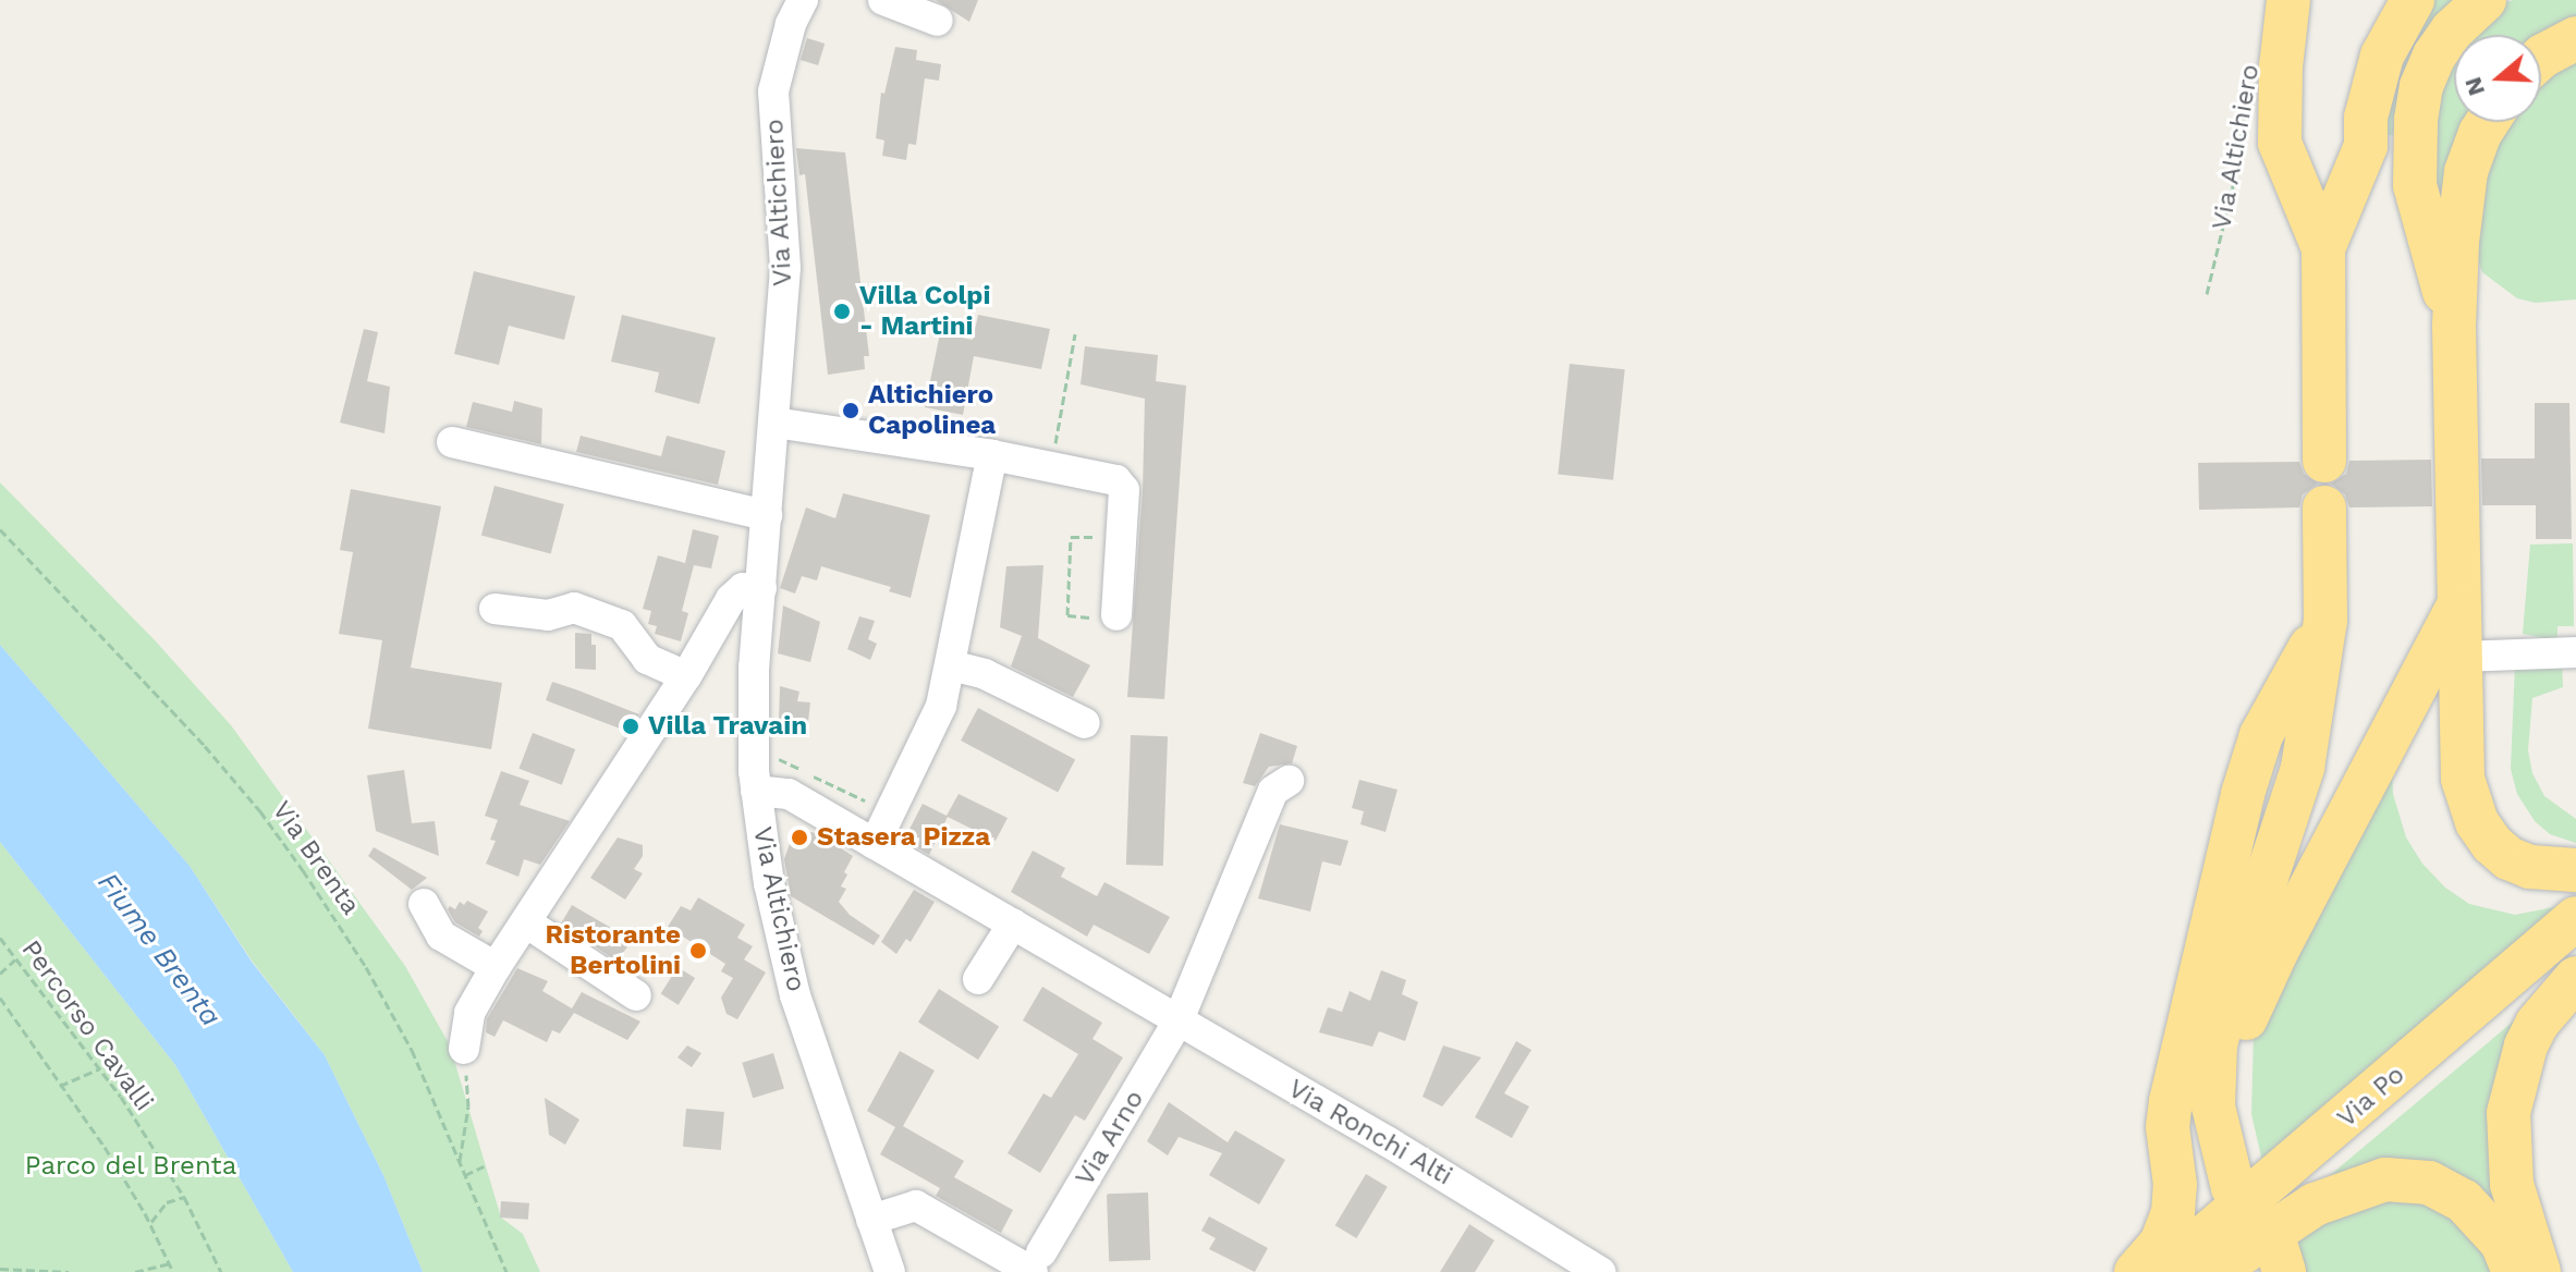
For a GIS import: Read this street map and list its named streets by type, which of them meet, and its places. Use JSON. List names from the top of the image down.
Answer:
{
  "streets": {
    "highway": ["Via Po"],
    "street": ["Via Altichiero", "Via Ronchi Alti", "Via Arno"],
    "path": ["Via Brenta", "Percorso Cavalli"]
  },
  "crossings": [
    ["Via Altichiero", "Via Ronchi Alti"],
    ["Via Ronchi Alti", "Via Arno"]
  ],
  "water": ["Fiume Brenta"],
  "parks": ["Parco del Brenta"],
  "places": [
    "Villa Colpi - Martini",
    "Altichiero Capolinea",
    "Villa Travain",
    "Stasera Pizza",
    "Ristorante Bertolini"
  ],
  "north": "left"
}
